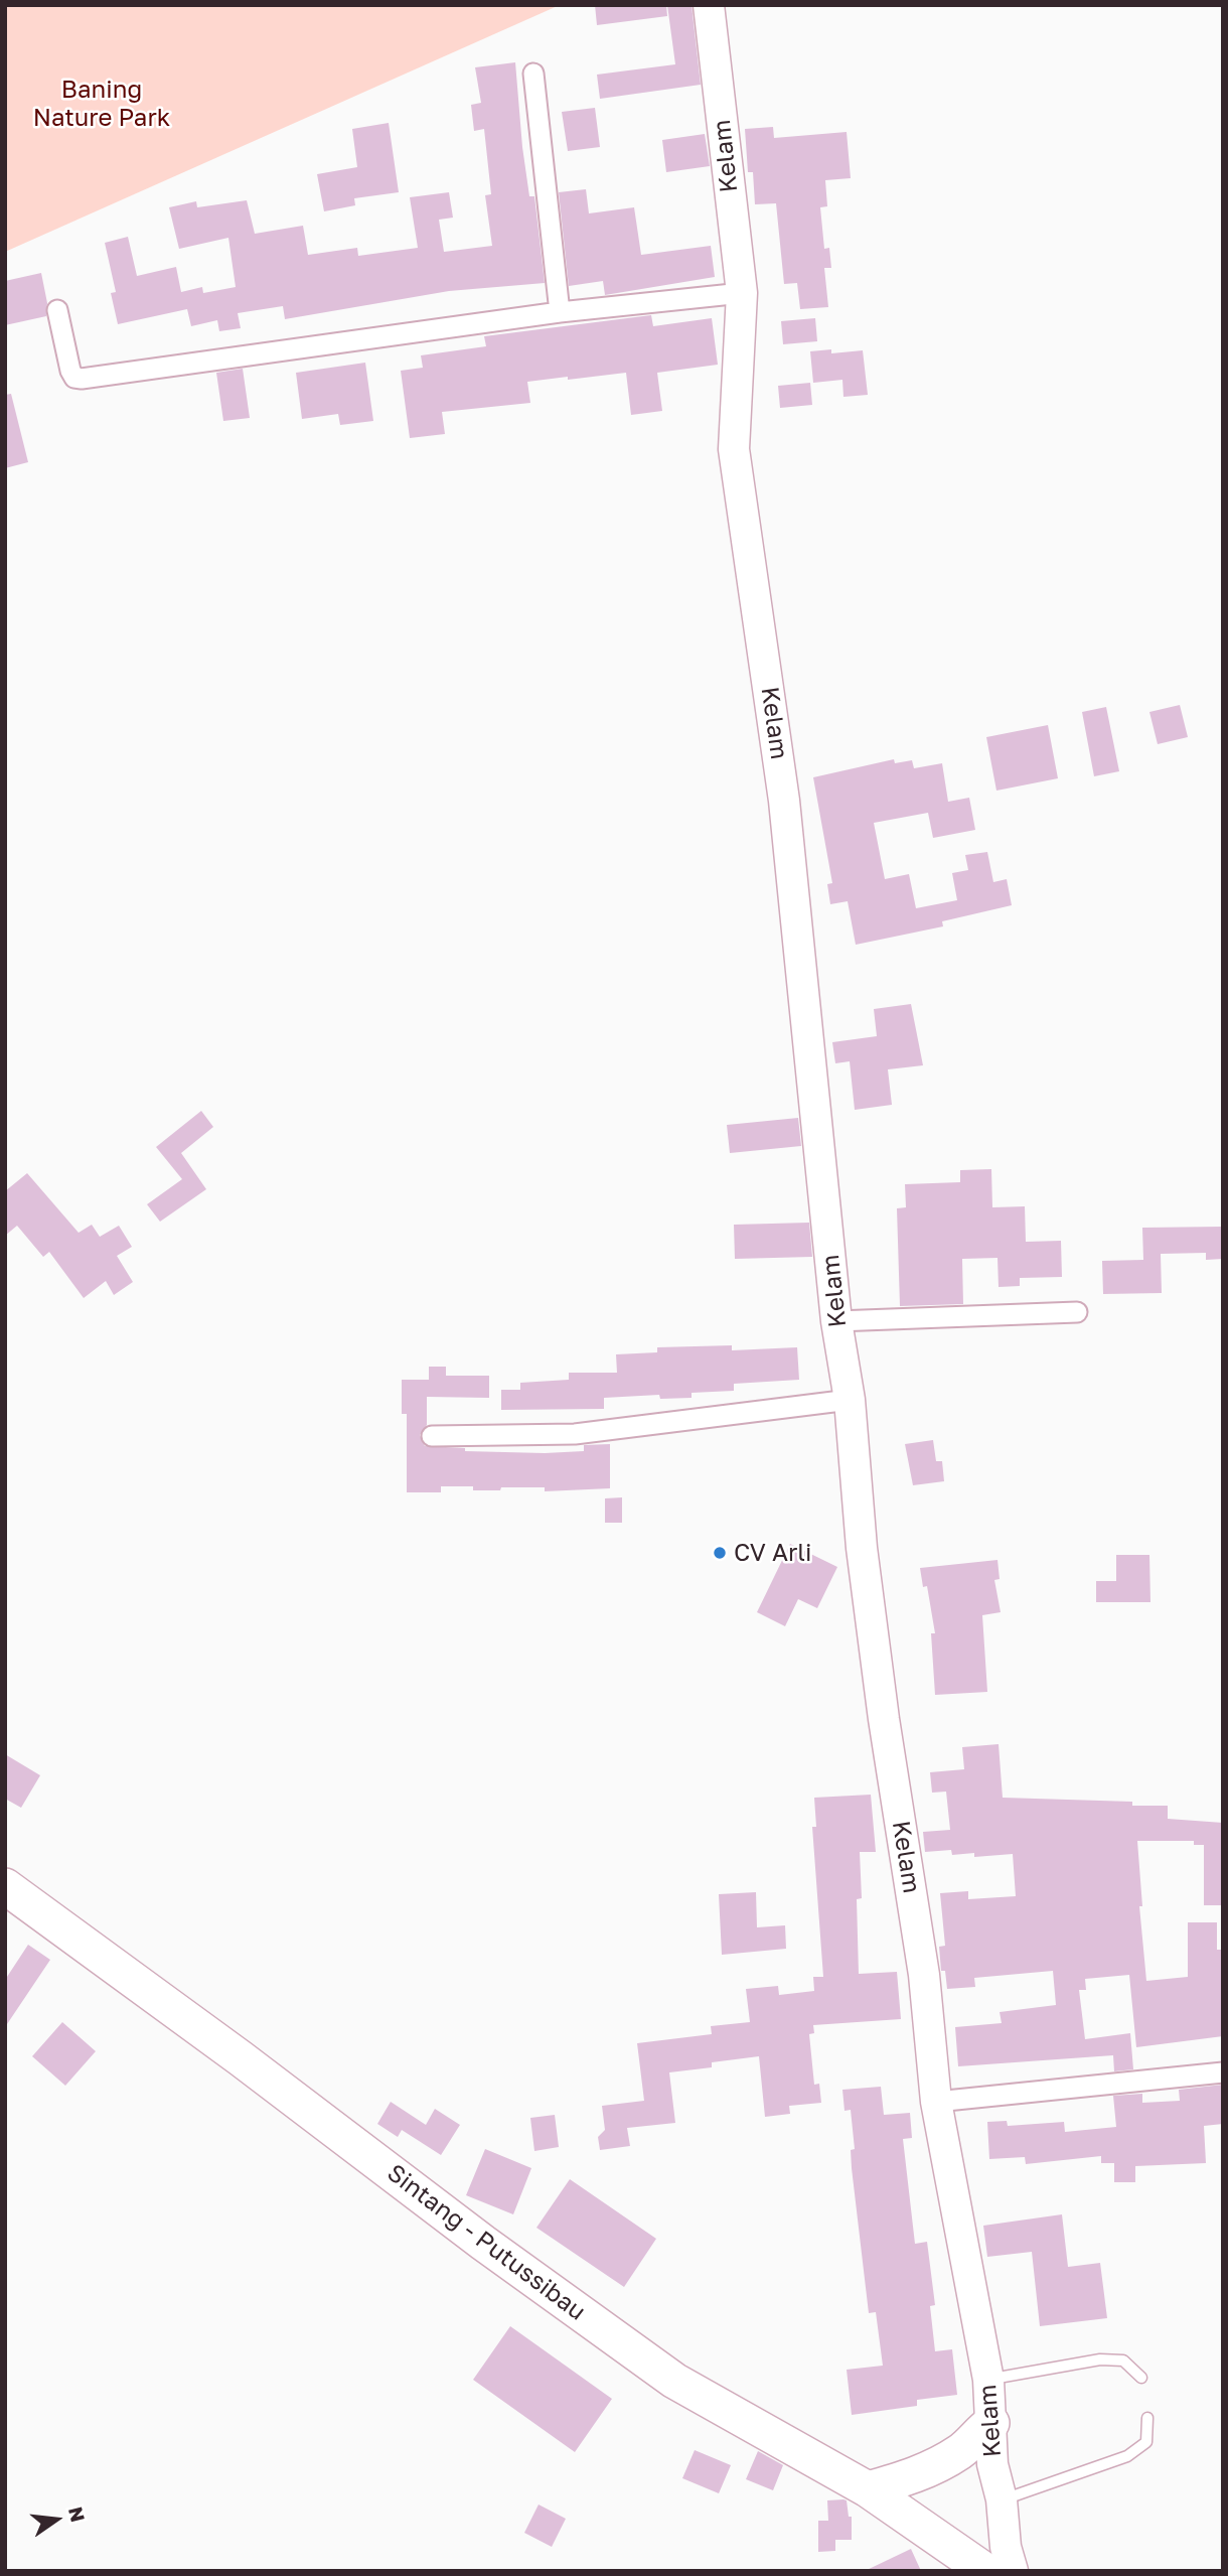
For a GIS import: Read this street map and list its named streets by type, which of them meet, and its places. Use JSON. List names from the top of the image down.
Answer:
{
  "streets": {
    "highway": ["Sintang - Putussibau"],
    "main road": ["Kelam"]
  },
  "parks": ["Baning Nature Park"],
  "places": ["CV Arli"],
  "north": "right"
}
